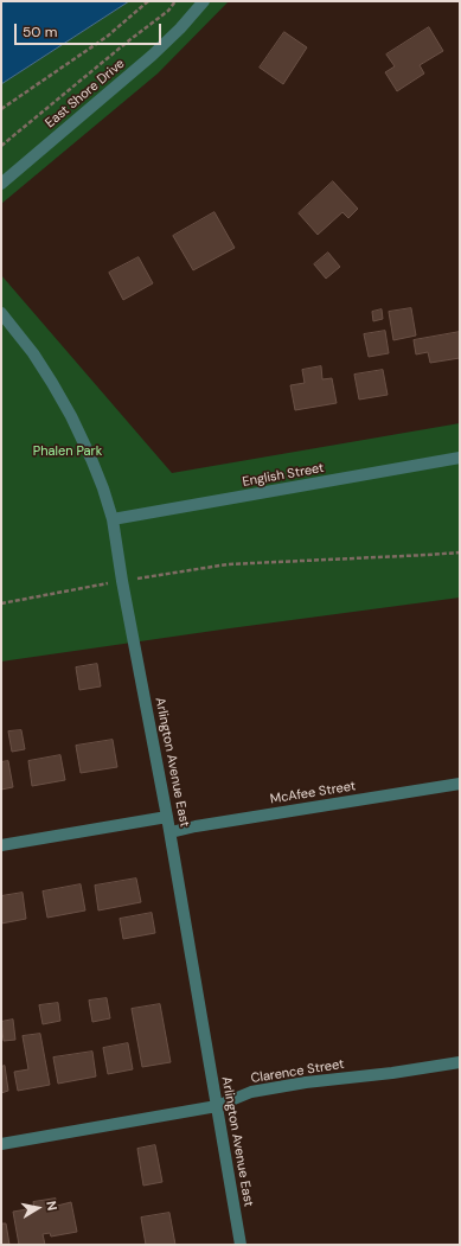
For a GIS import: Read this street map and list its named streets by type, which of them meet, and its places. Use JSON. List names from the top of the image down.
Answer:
{
  "streets": {
    "street": [
      "East Shore Drive",
      "English Street",
      "Arlington Avenue East",
      "McAfee Street",
      "Clarence Street"
    ]
  },
  "crossings": [
    ["English Street", "Arlington Avenue East"],
    ["Arlington Avenue East", "McAfee Street"],
    ["Arlington Avenue East", "Clarence Street"]
  ],
  "parks": ["Phalen Park"],
  "scale_bar": "50 m",
  "north": "right"
}
